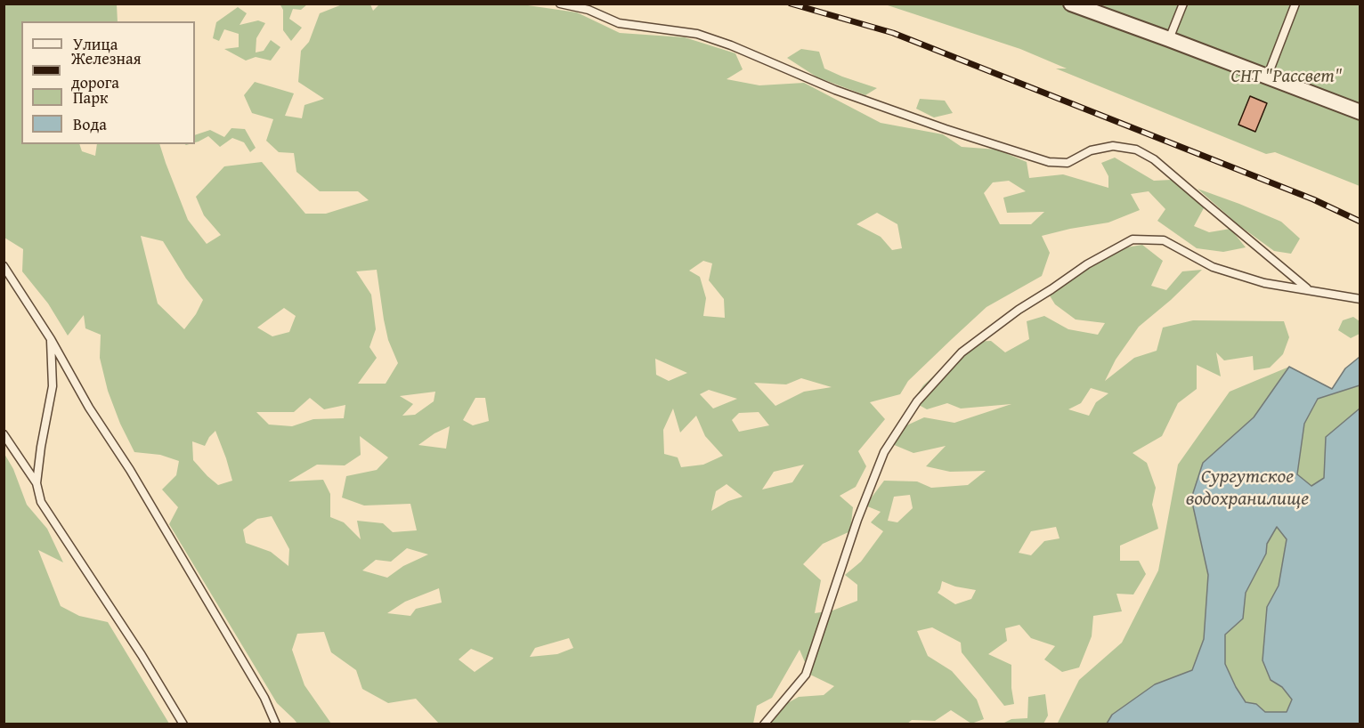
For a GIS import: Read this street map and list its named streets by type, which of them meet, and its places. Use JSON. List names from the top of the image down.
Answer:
{
  "water": ["Сургутское водохранилище"],
  "parks": ["СНТ \"Рассвет\""],
  "legend": [
    "Улица",
    "Железная дорога",
    "Парк",
    "Вода"
  ]
}
